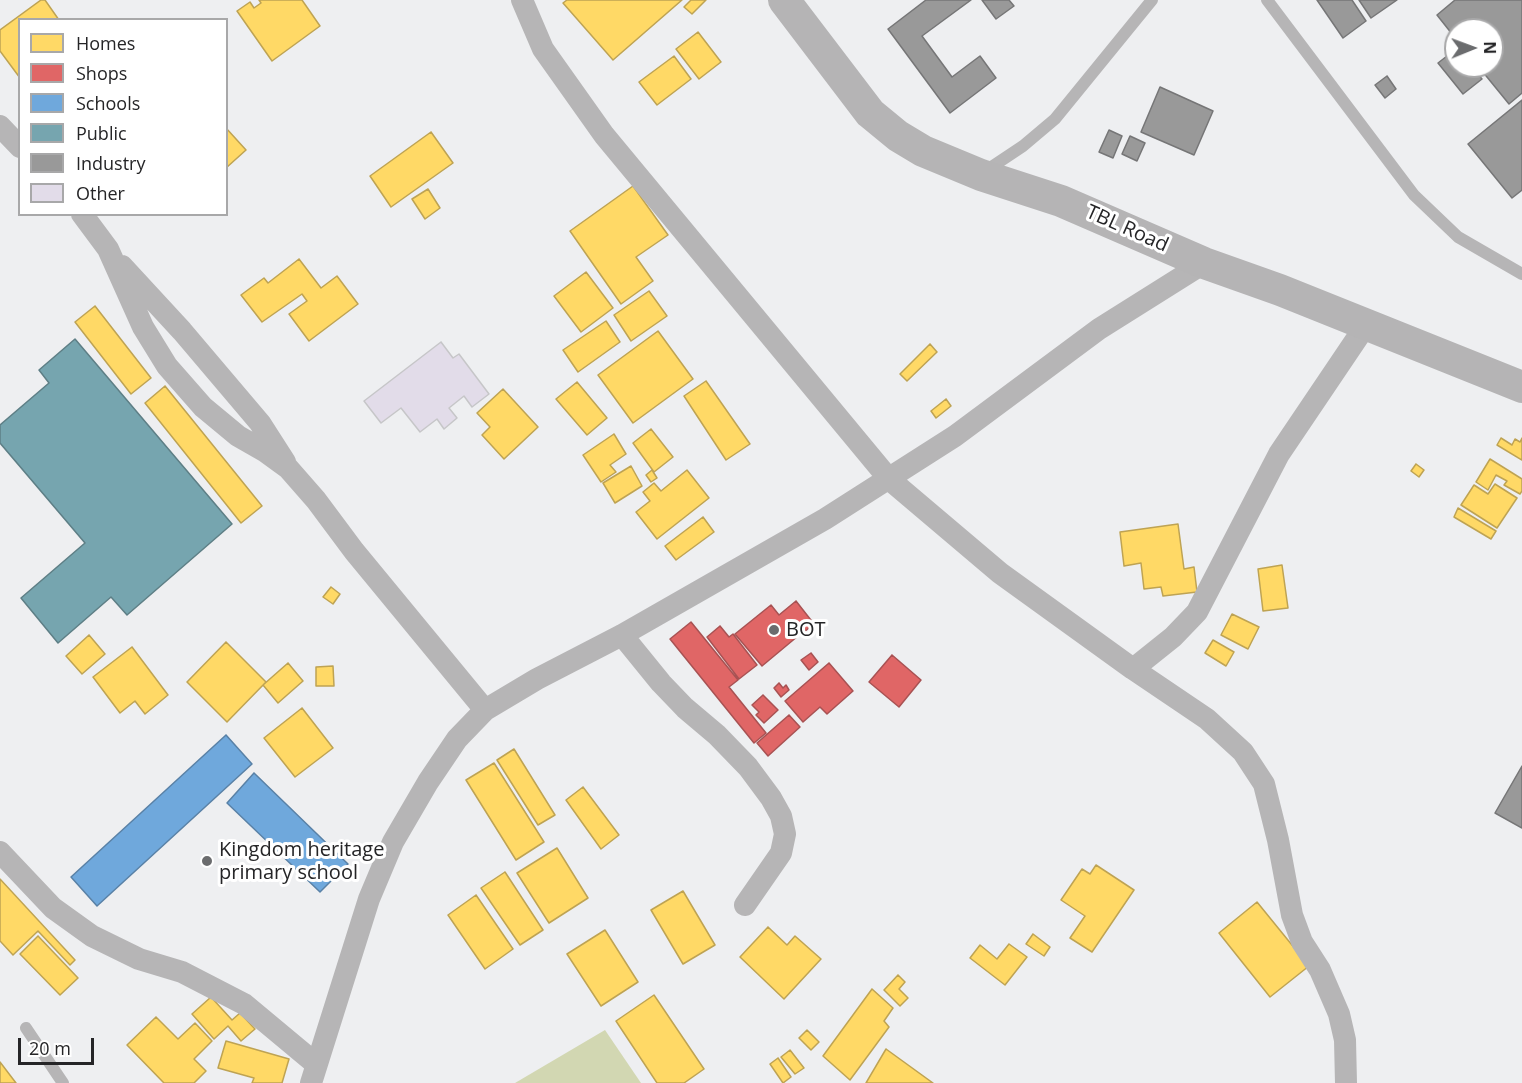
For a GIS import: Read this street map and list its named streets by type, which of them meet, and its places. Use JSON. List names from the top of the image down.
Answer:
{
  "streets": {
    "street": ["TBL Road"]
  },
  "places": ["BOT", "Kingdom heritage primary school"],
  "legend": [
    "Homes",
    "Shops",
    "Schools",
    "Public",
    "Industry",
    "Other"
  ],
  "scale_bar": "20 m",
  "north": "right"
}
